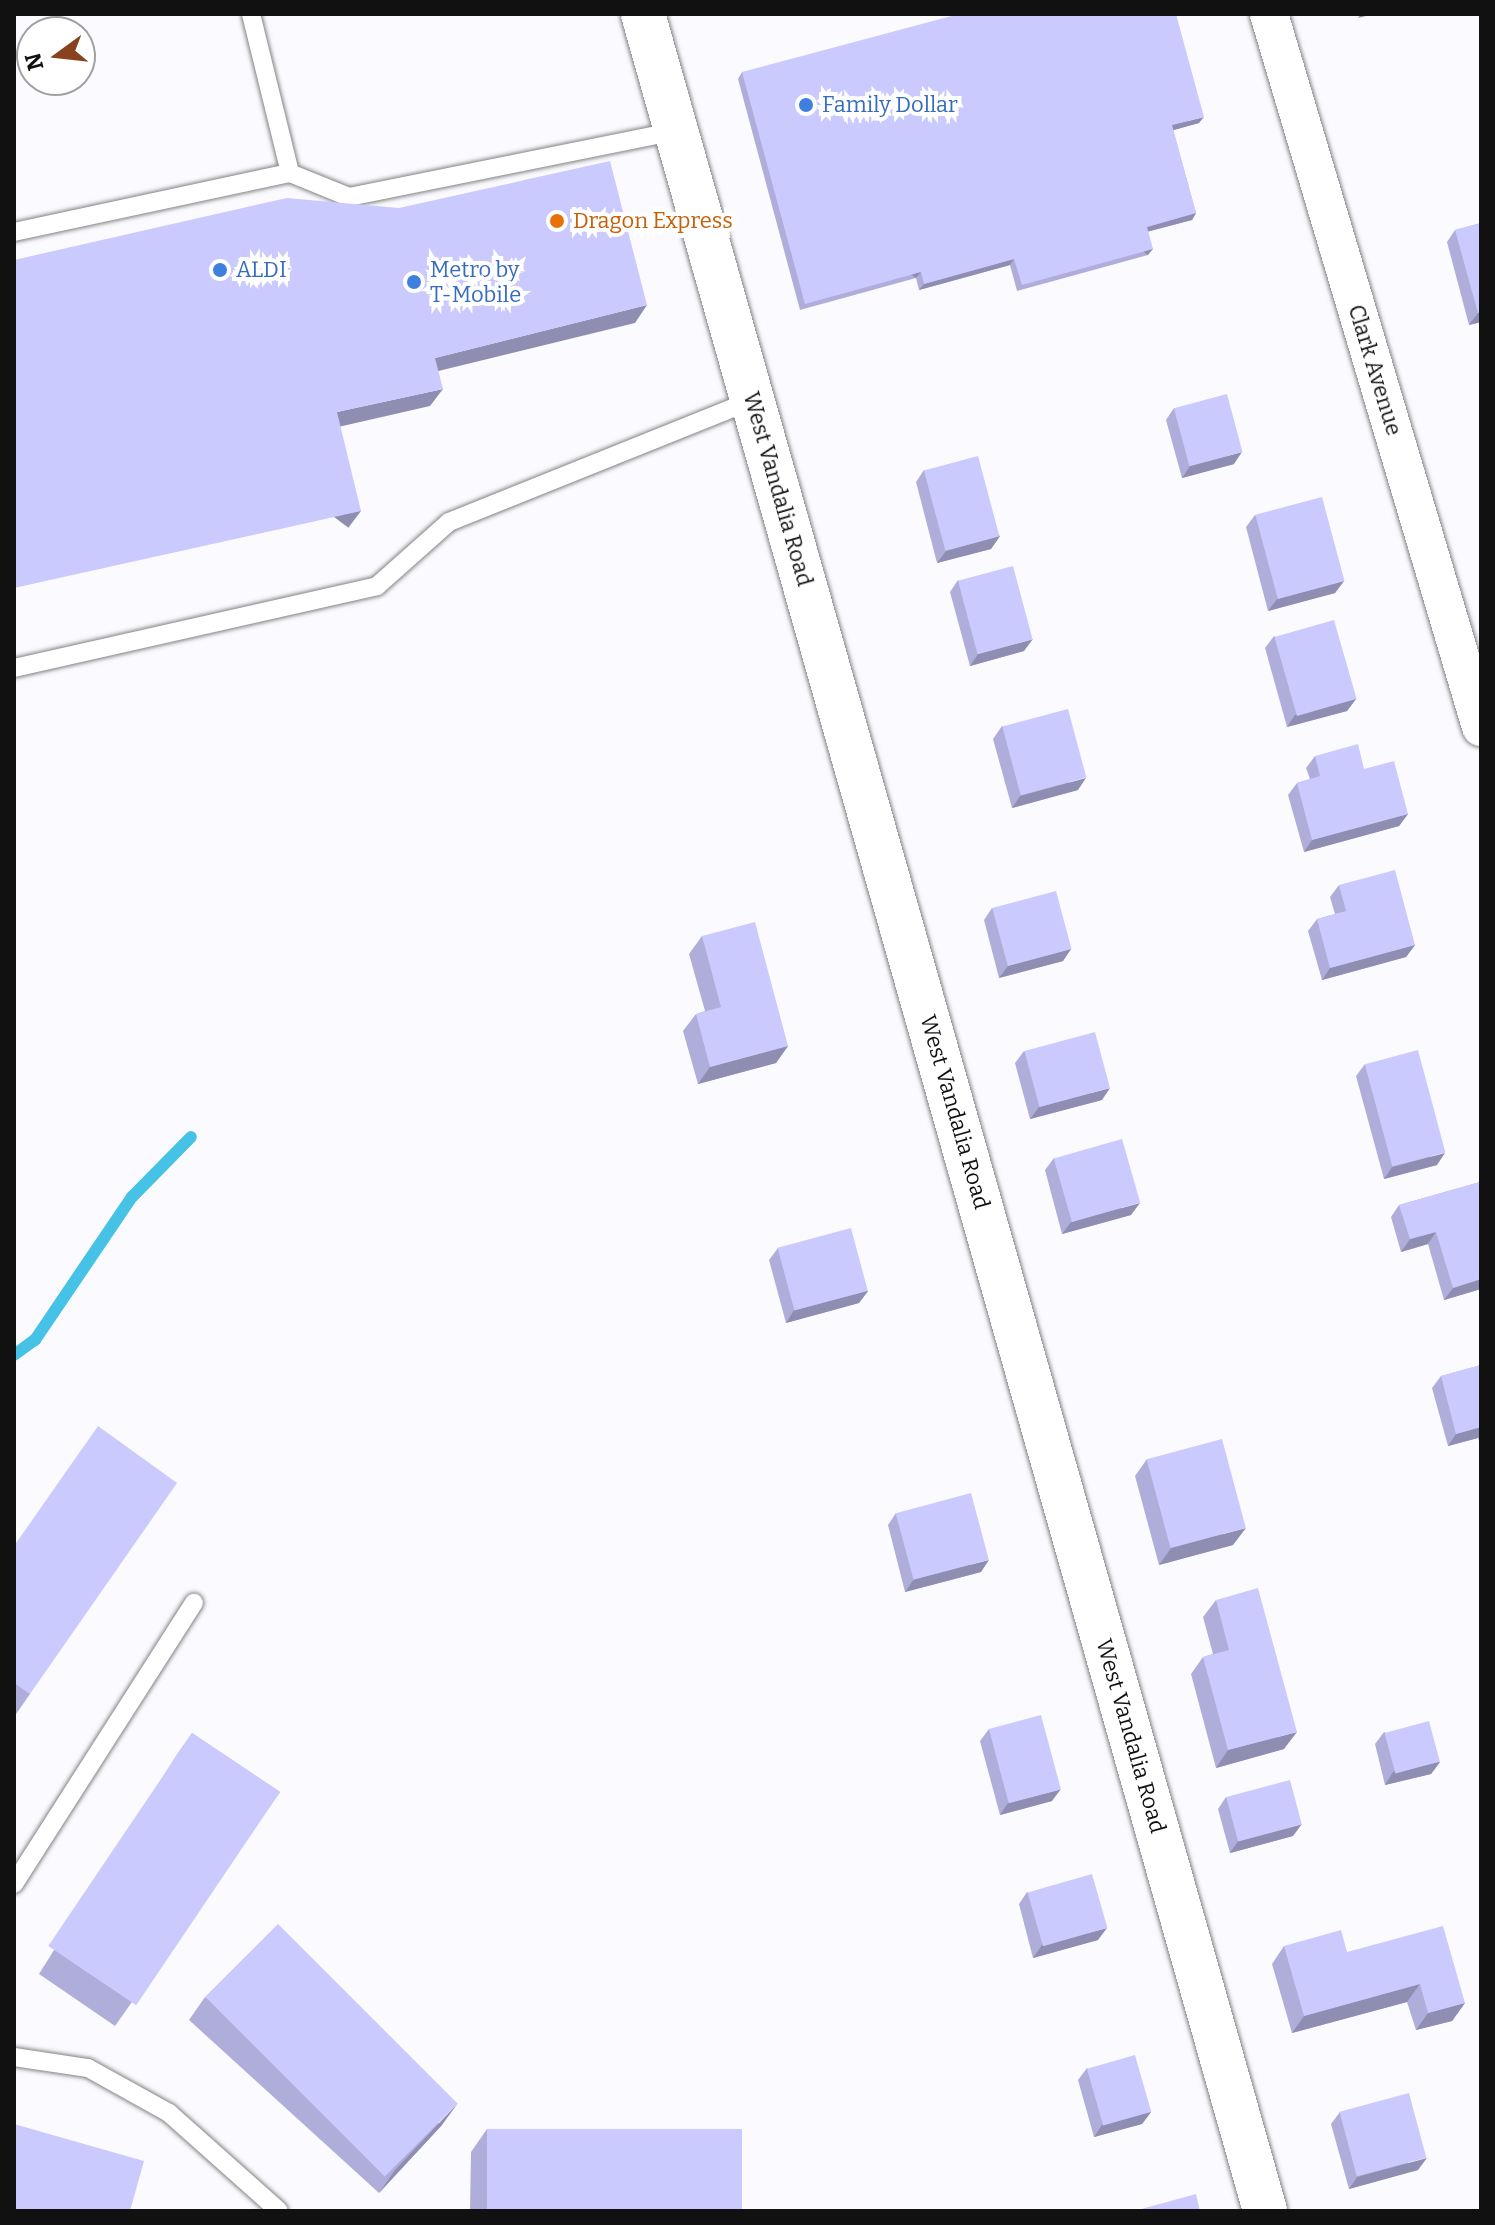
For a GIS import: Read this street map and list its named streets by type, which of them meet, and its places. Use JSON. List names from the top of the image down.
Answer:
{
  "streets": {
    "main road": ["West Vandalia Road"],
    "street": ["Clark Avenue"]
  },
  "places": [
    "Family Dollar",
    "Dragon Express",
    "ALDI",
    "Metro by T-Mobile"
  ],
  "north": "left"
}
